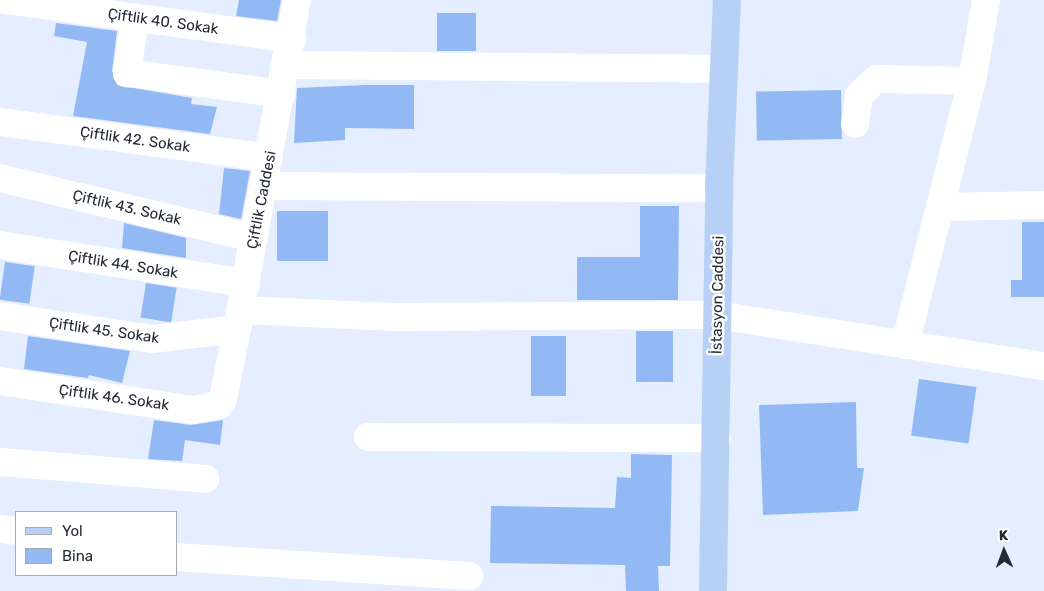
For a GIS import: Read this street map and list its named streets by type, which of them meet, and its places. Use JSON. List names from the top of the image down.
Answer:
{
  "streets": {
    "main road": ["İstasyon Caddesi"],
    "street": [
      "Çiftlik 40. Sokak",
      "Çiftlik 42. Sokak",
      "Çiftlik Caddesi",
      "Çiftlik 43. Sokak",
      "Çiftlik 44. Sokak",
      "Çiftlik 45. Sokak",
      "Çiftlik 46. Sokak"
    ]
  },
  "crossings": [
    ["Çiftlik 40. Sokak", "Çiftlik Caddesi"],
    ["Çiftlik 42. Sokak", "Çiftlik Caddesi"],
    ["Çiftlik Caddesi", "Çiftlik 43. Sokak"],
    ["Çiftlik Caddesi", "Çiftlik 44. Sokak"],
    ["Çiftlik Caddesi", "Çiftlik 45. Sokak"],
    ["Çiftlik Caddesi", "Çiftlik 46. Sokak"],
    ["İstasyon Caddesi", "Çiftlik 45. Sokak"]
  ],
  "legend": ["Yol", "Bina"],
  "north": "top"
}
